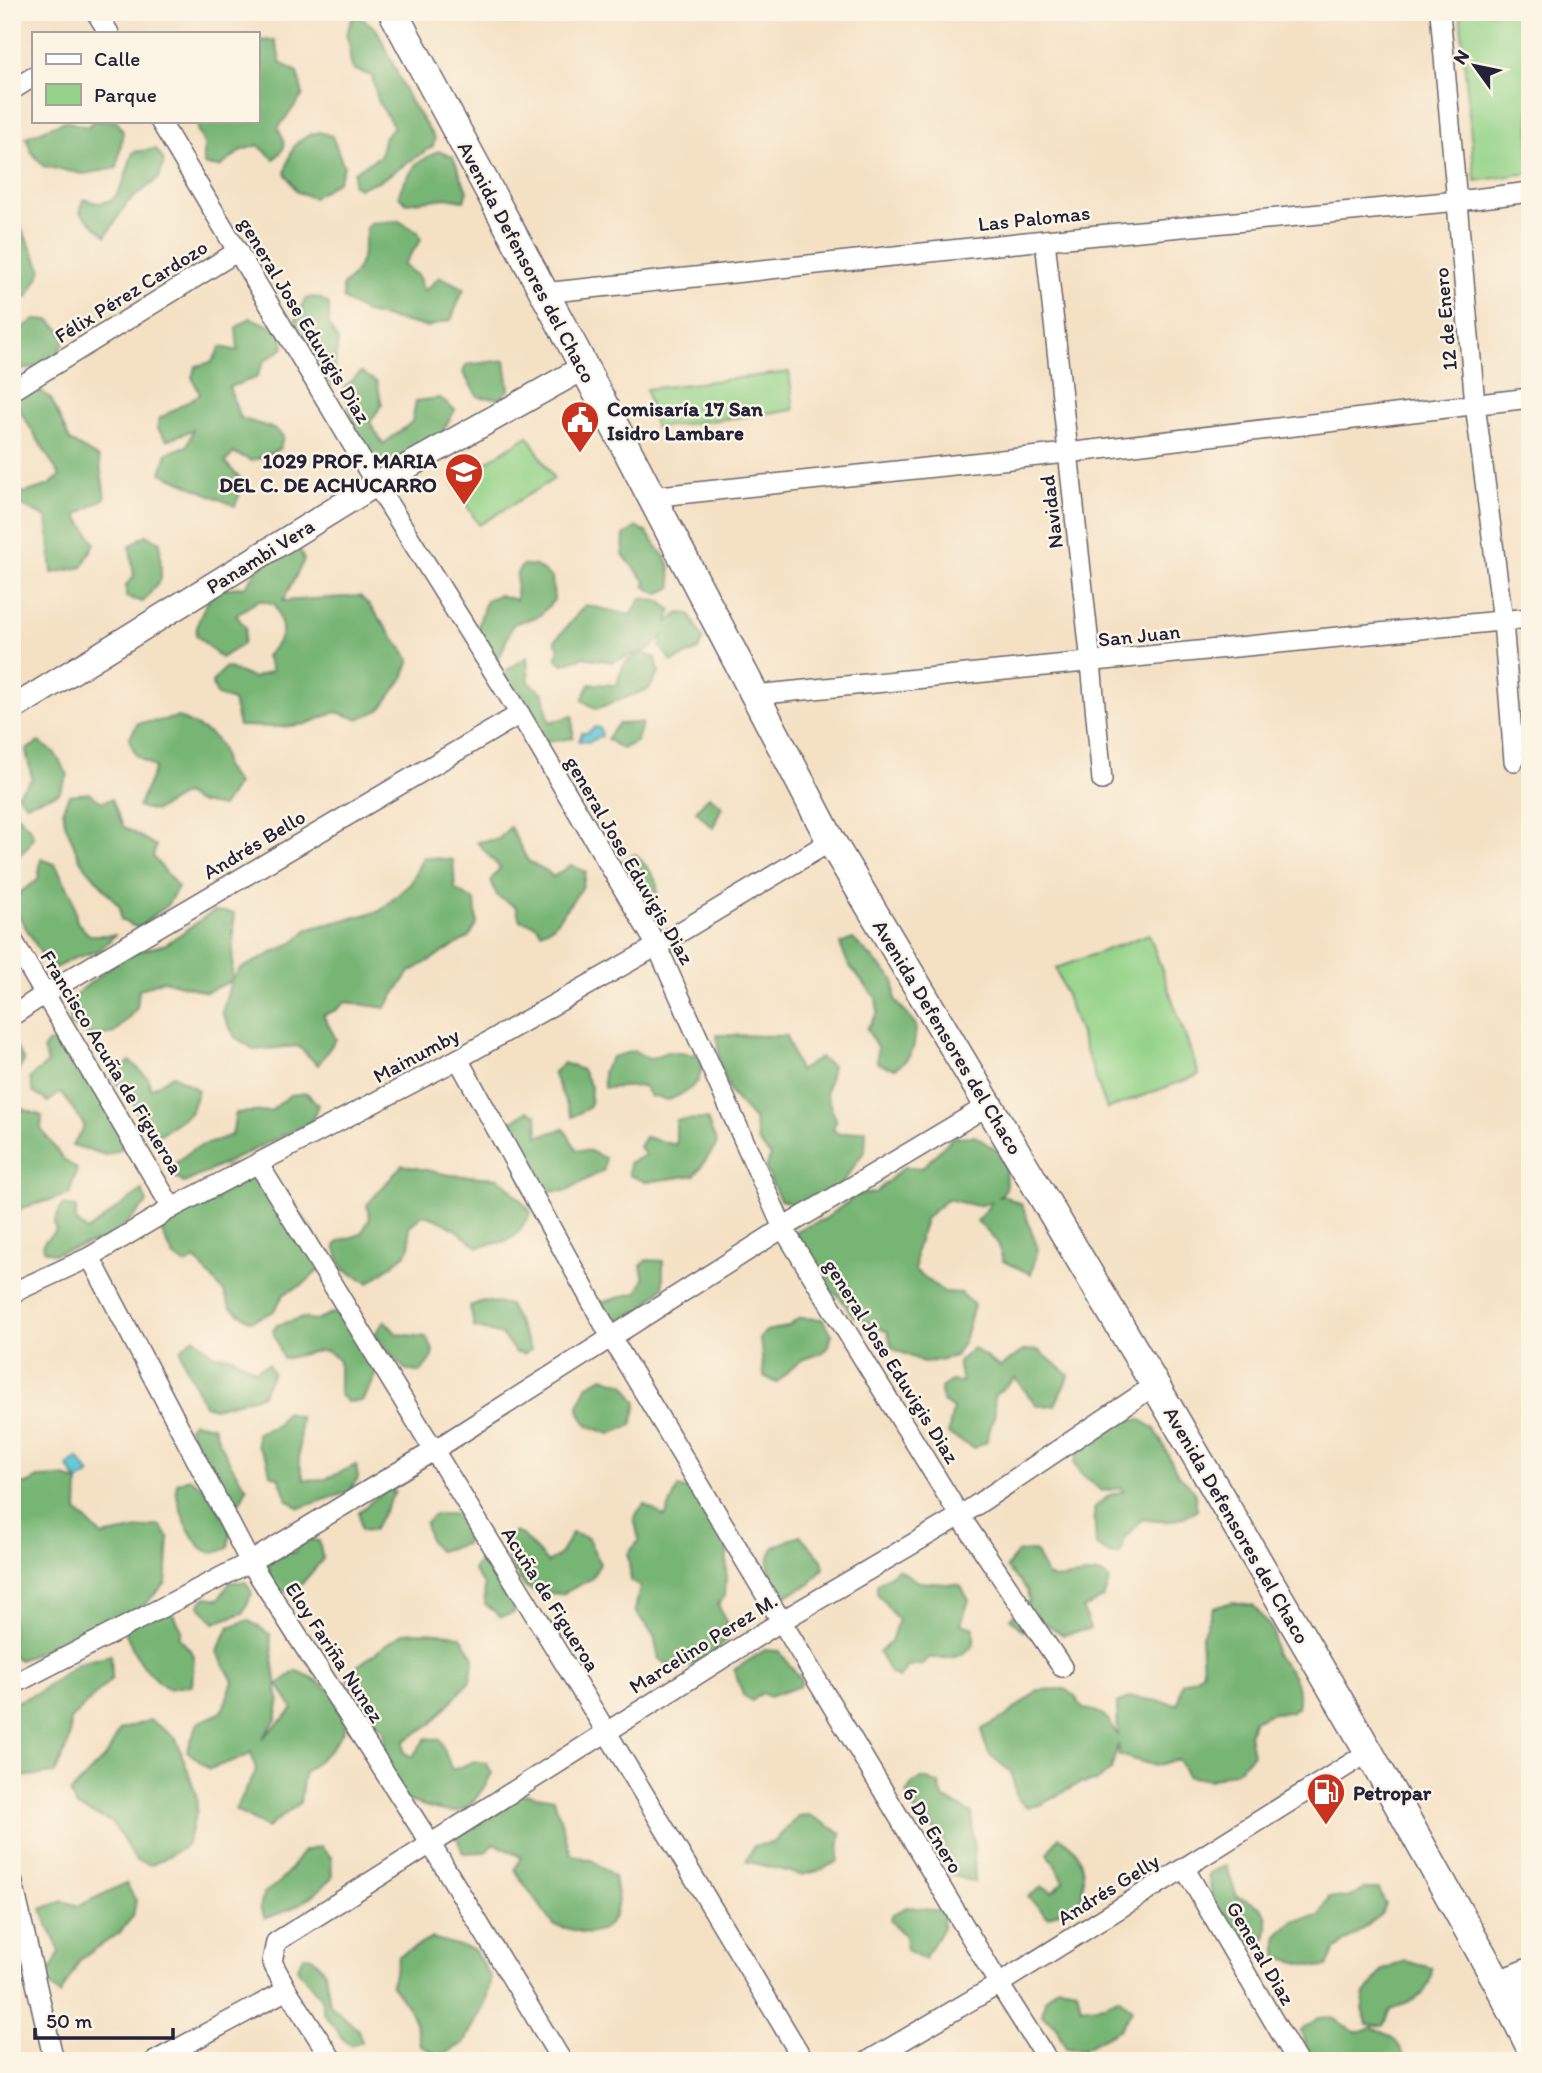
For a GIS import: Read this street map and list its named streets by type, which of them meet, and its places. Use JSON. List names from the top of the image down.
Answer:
{
  "streets": {
    "main road": ["Avenida Defensores del Chaco"],
    "street": [
      "Las Palomas",
      "Félix Pérez Cardozo",
      "12 de Enero",
      "general Jose Eduvigis Diaz",
      "Navidad",
      "Panambi Vera",
      "San Juan",
      "Andrés Bello",
      "Mainumby",
      "Francisco Acuña de Figueroa",
      "Acuña de Figueroa",
      "Marcelino Perez M.",
      "Eloy Fariña Nunez",
      "6 De Enero",
      "Andrés Gelly",
      "General Diaz"
    ]
  },
  "crossings": [
    ["Las Palomas", "Avenida Defensores del Chaco"],
    ["Las Palomas", "12 de Enero"],
    ["Las Palomas", "Navidad"],
    ["Avenida Defensores del Chaco", "Panambi Vera"],
    ["Avenida Defensores del Chaco", "San Juan"],
    ["Avenida Defensores del Chaco", "Mainumby"],
    ["Avenida Defensores del Chaco", "Marcelino Perez M."],
    ["Avenida Defensores del Chaco", "Andrés Gelly"],
    ["Félix Pérez Cardozo", "general Jose Eduvigis Diaz"],
    ["12 de Enero", "San Juan"],
    ["general Jose Eduvigis Diaz", "Panambi Vera"],
    ["general Jose Eduvigis Diaz", "Andrés Bello"],
    ["general Jose Eduvigis Diaz", "Mainumby"],
    ["general Jose Eduvigis Diaz", "Marcelino Perez M."],
    ["Navidad", "San Juan"],
    ["Andrés Bello", "Francisco Acuña de Figueroa"],
    ["Mainumby", "Francisco Acuña de Figueroa"],
    ["Mainumby", "Acuña de Figueroa"],
    ["Mainumby", "Eloy Fariña Nunez"],
    ["Mainumby", "6 De Enero"],
    ["Acuña de Figueroa", "Marcelino Perez M."],
    ["Marcelino Perez M.", "Eloy Fariña Nunez"],
    ["Marcelino Perez M.", "6 De Enero"],
    ["6 De Enero", "Andrés Gelly"],
    ["Andrés Gelly", "General Diaz"]
  ],
  "places": {
    "public building": ["Comisaría 17 San Isidro Lambare"],
    "school or university": ["1029 PROF. MARIA DEL C. DE ACHUCARRO"],
    "fuel station": ["Petropar"]
  },
  "legend": ["Calle", "Parque"],
  "scale_bar": "50 m",
  "north": "top left"
}
